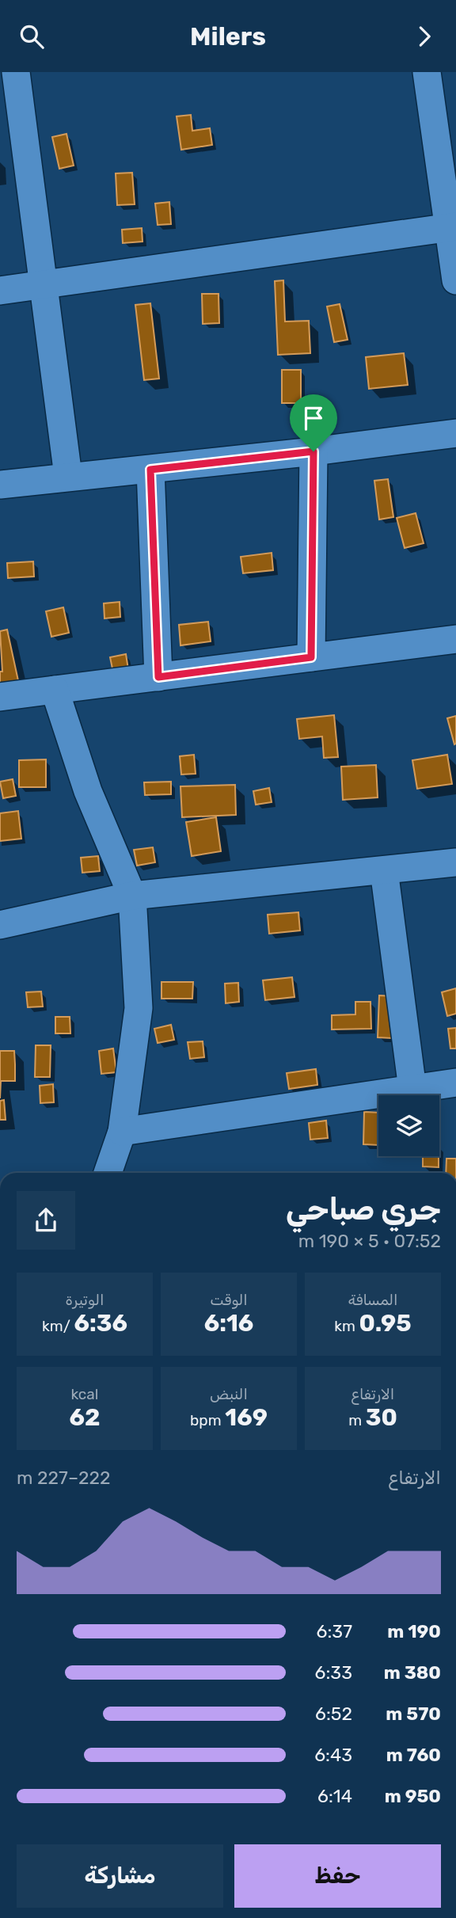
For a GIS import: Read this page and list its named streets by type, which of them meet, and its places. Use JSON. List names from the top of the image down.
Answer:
{
  "page": {
    "header": "Milers",
    "heading": ["جري صباحي", "07:52 · 5 × 190 m"],
    "stats": [
      ["المسافة", "0.95 km"],
      ["الوقت", "6:16"],
      ["الوتيرة", "6:36 /km"],
      ["الارتفاع", "30 m"],
      ["النبض", "169 bpm"],
      ["kcal", "62"]
    ],
    "chart": ["الارتفاع", "222–227 m"],
    "list": [
      {
        "name": "190 m",
        "note": "6:37"
      },
      {
        "name": "380 m",
        "note": "6:33"
      },
      {
        "name": "570 m",
        "note": "6:52"
      },
      {
        "name": "760 m",
        "note": "6:43"
      },
      {
        "name": "950 m",
        "note": "6:14"
      }
    ],
    "buttons": ["حفظ", "مشاركة"]
  }
}
